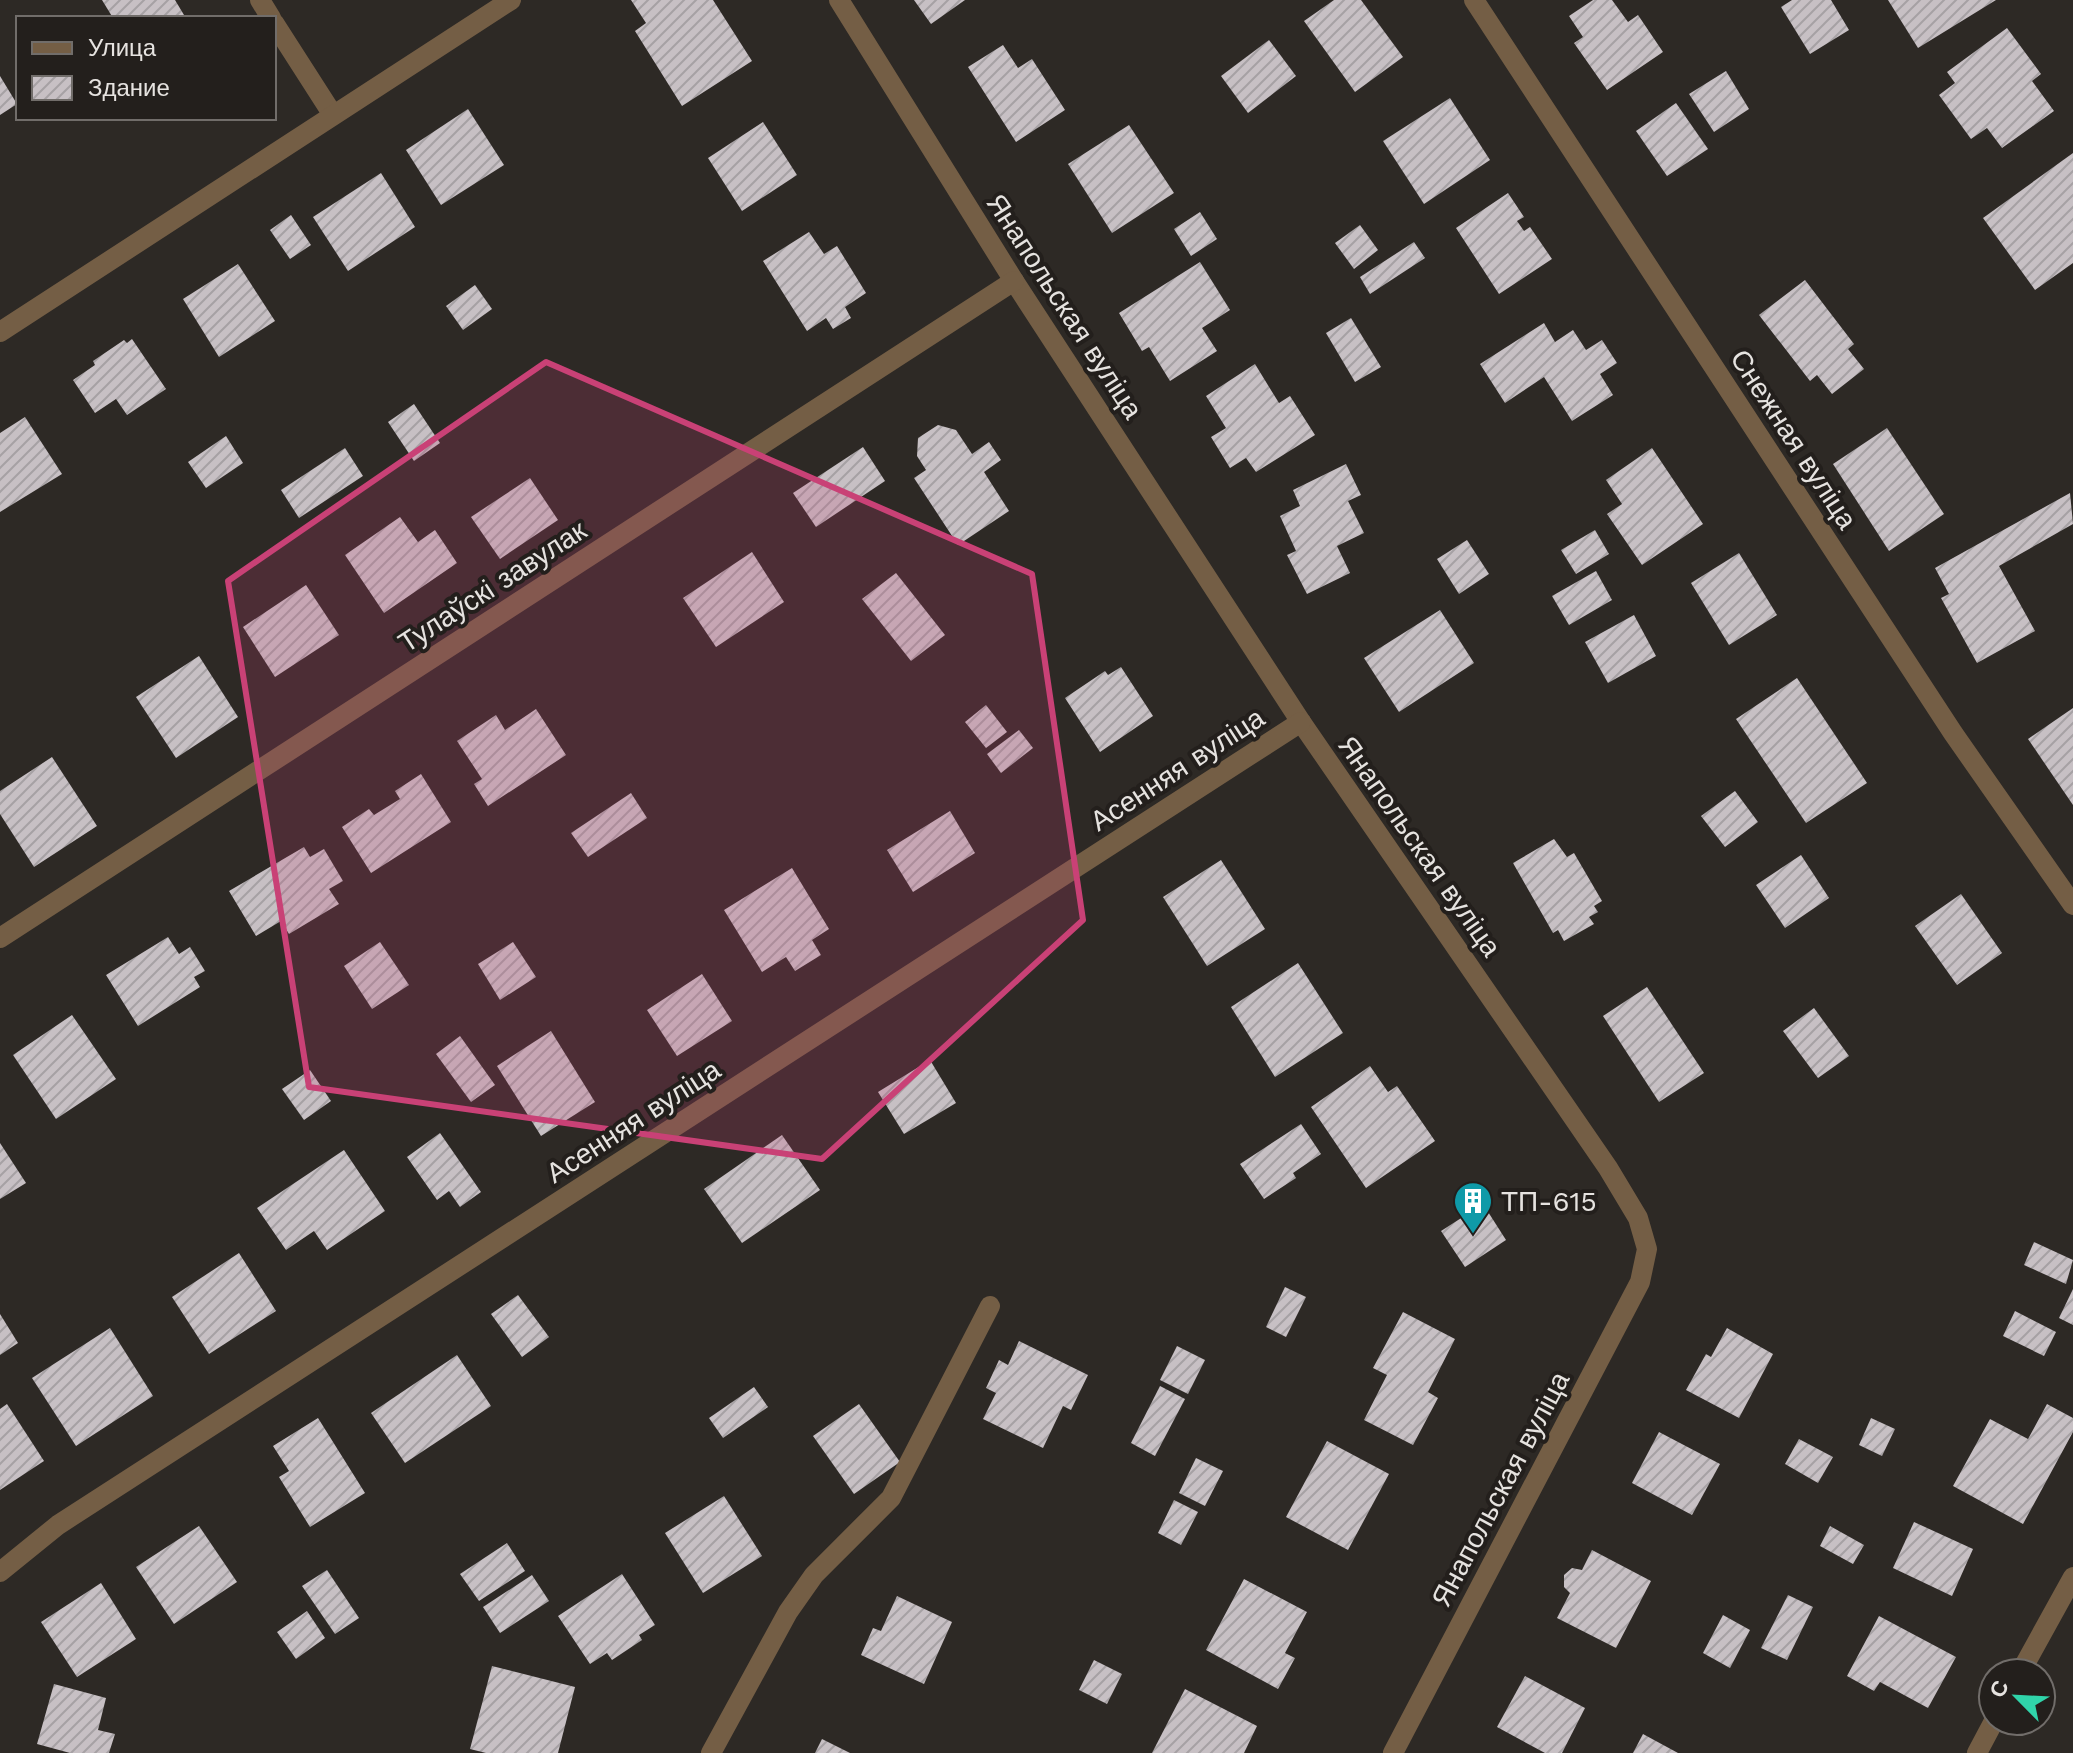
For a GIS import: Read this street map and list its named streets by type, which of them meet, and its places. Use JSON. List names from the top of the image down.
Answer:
{
  "streets": {
    "street": [
      "Янапольская вуліца",
      "Снежная вуліца",
      "Тулаўскі завулак",
      "Асенняя вуліца"
    ]
  },
  "crossings": [
    ["Янапольская вуліца", "Тулаўскі завулак"],
    ["Янапольская вуліца", "Асенняя вуліца"]
  ],
  "places": {
    "building": ["ТП-615"]
  },
  "legend": ["Улица", "Здание"],
  "north": "top left"
}
